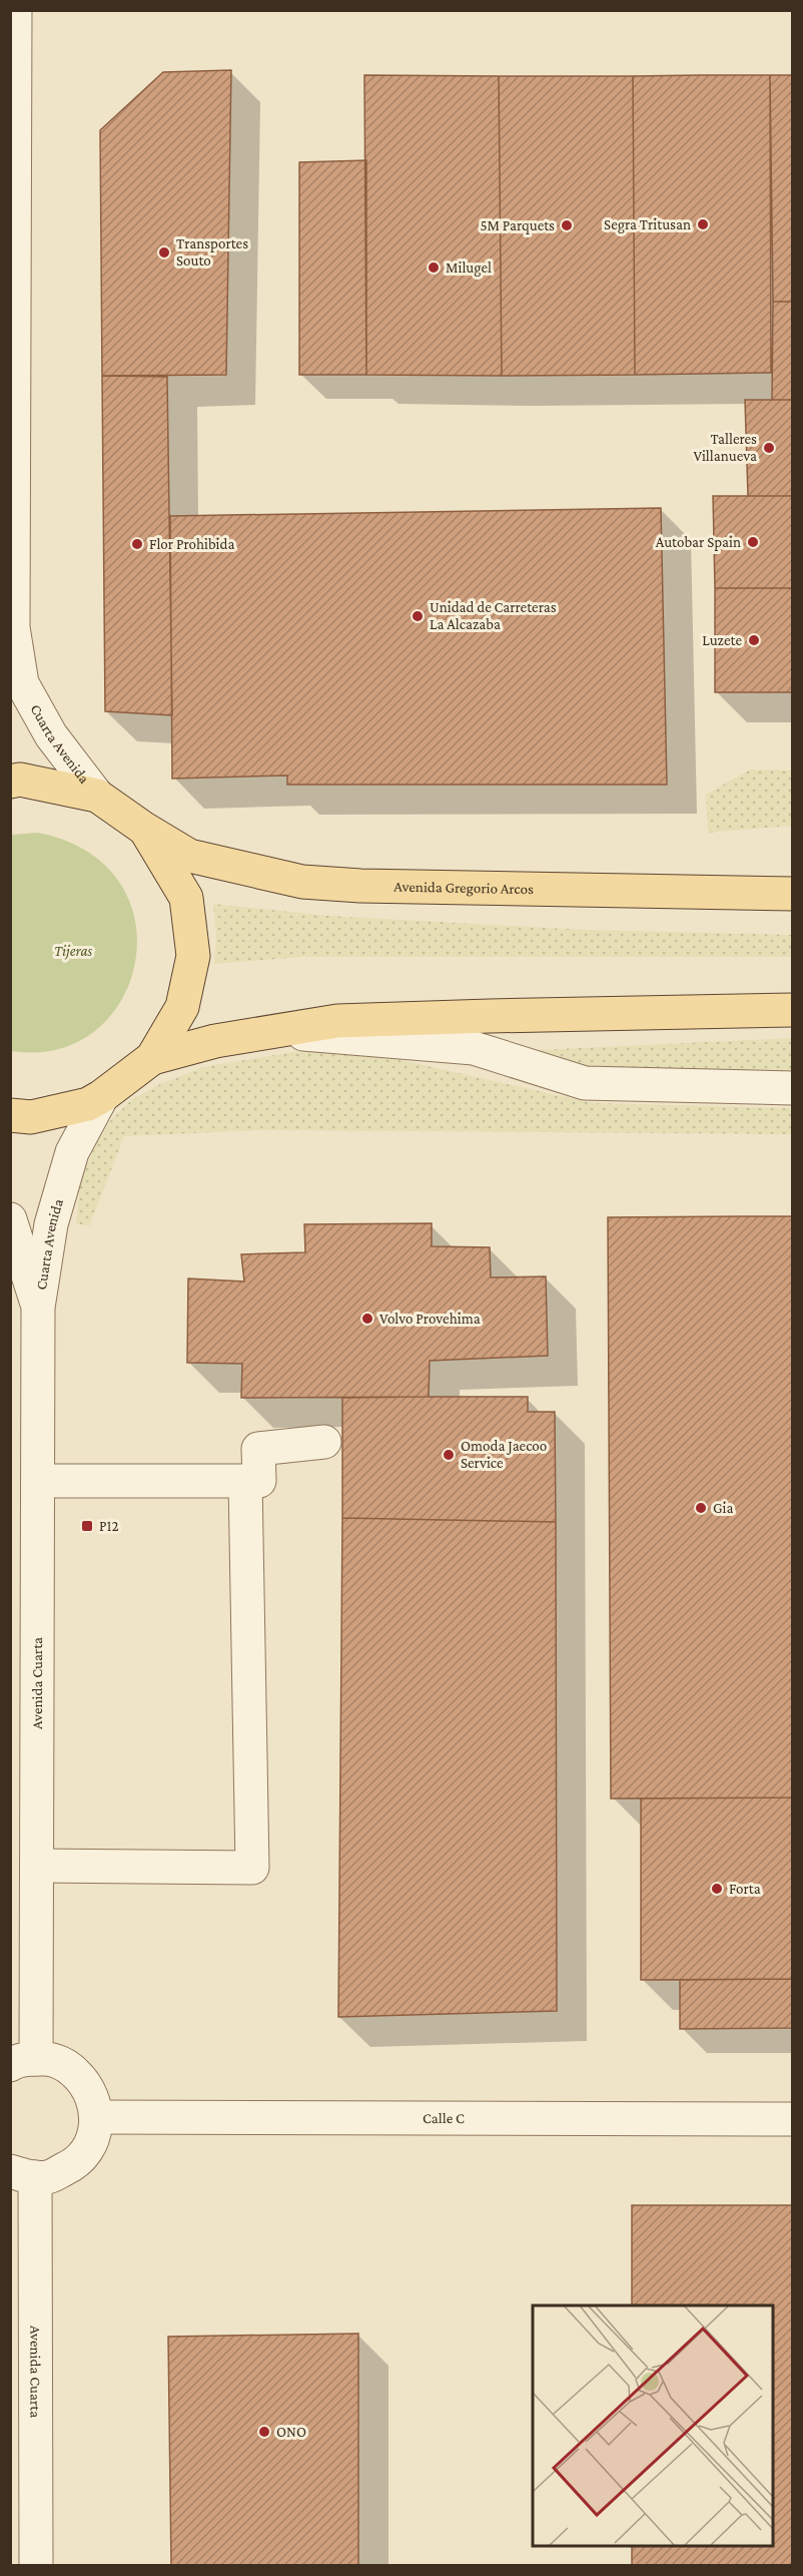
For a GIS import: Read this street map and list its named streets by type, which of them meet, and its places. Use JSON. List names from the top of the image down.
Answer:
{
  "streets": {
    "main road": ["Avenida Gregorio Arcos"],
    "street": ["Cuarta Avenida", "Avenida Cuarta", "Calle C"]
  },
  "crossings": [
    ["Cuarta Avenida", "Avenida Gregorio Arcos"],
    ["Cuarta Avenida", "Avenida Cuarta"]
  ],
  "parks": ["Tijeras"],
  "places": {
    "other": [
      "Segra Tritusan",
      "5M Parquets",
      "Transportes Souto",
      "Milugel",
      "Talleres Villanueva",
      "Autobar Spain",
      "Flor Prohibida",
      "Unidad de Carreteras La Alcazaba",
      "Luzete",
      "Volvo Provehima",
      "Omoda Jaecoo Service",
      "Gia",
      "Forta",
      "ONO"
    ],
    "transit": ["P12"]
  }
}
